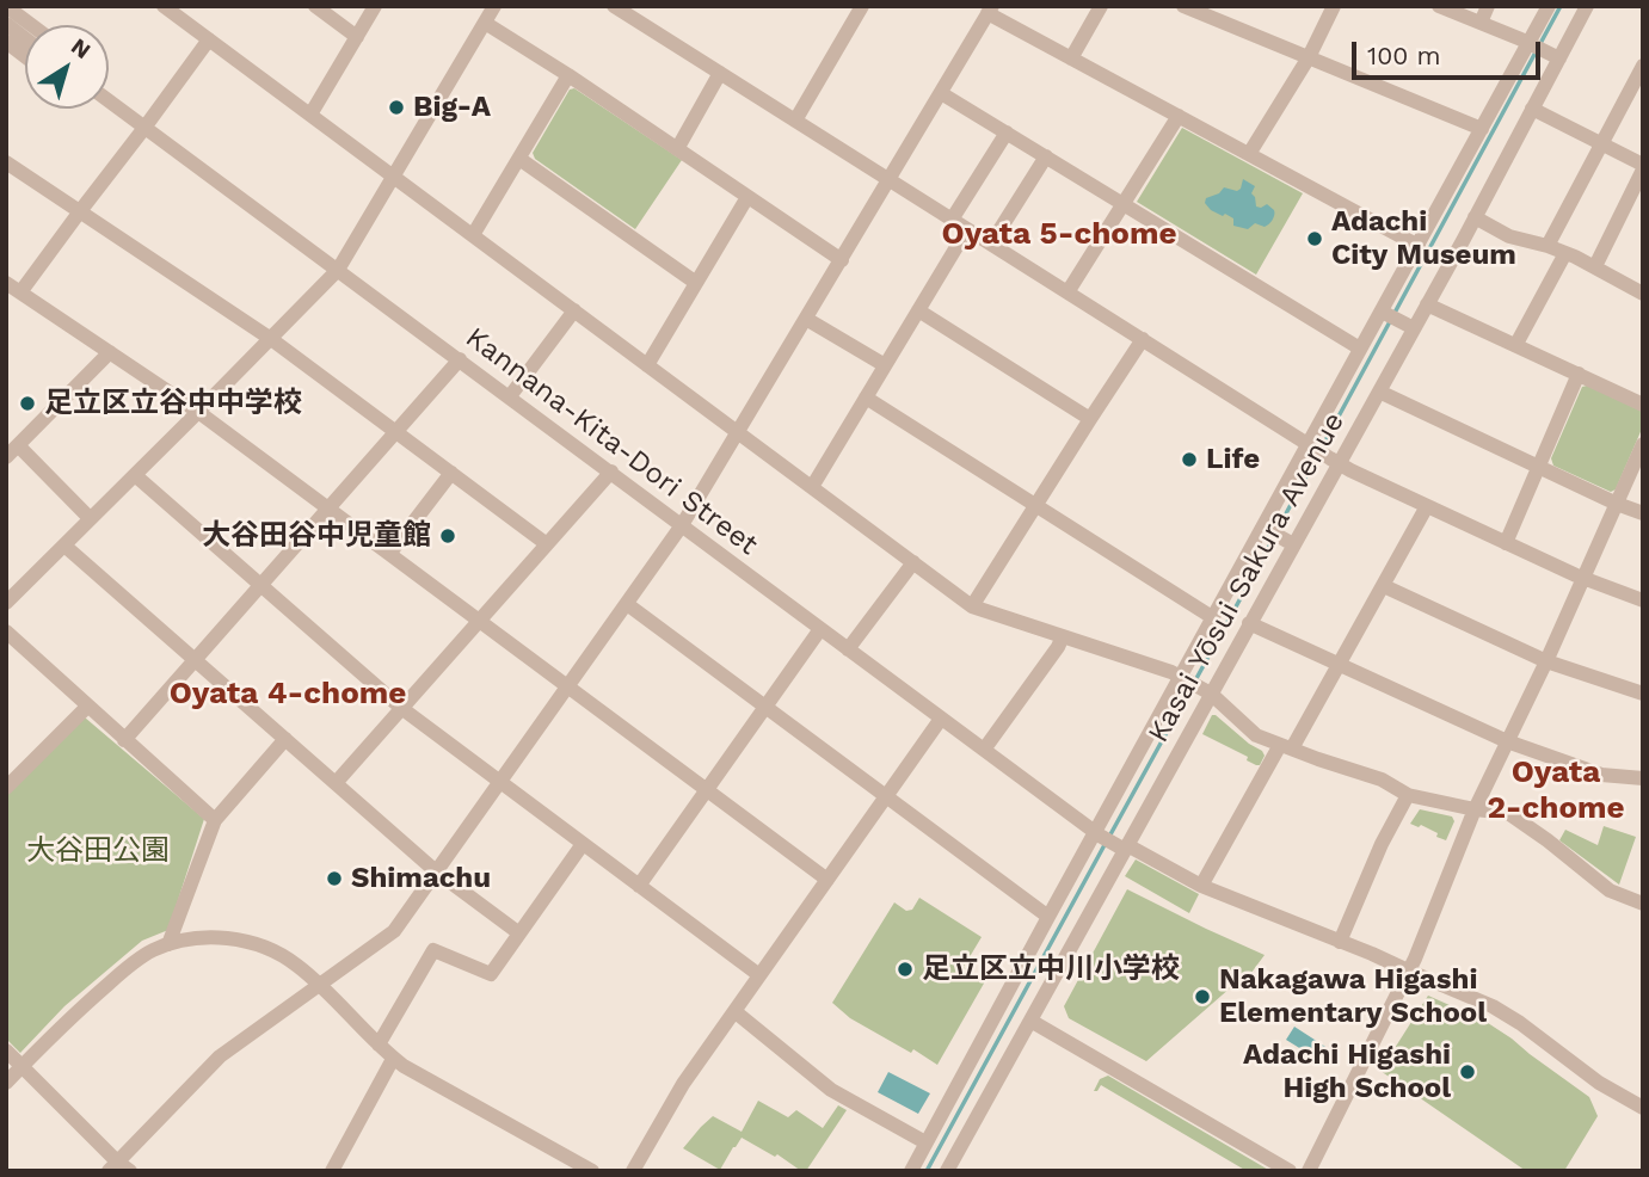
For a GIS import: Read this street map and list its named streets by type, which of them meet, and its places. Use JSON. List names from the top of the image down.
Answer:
{
  "streets": {
    "street": ["Kannana-Kita-Dori Street", "Kasai Yōsui Sakura Avenue"]
  },
  "crossings": [
    ["Kannana-Kita-Dori Street", "Kasai Yōsui Sakura Avenue"]
  ],
  "districts": ["Oyata 5-chome", "Oyata 4-chome", "Oyata 2-chome"],
  "parks": ["大谷田公園"],
  "places": [
    "Big-A",
    "Adachi City Museum",
    "足立区立谷中中学校",
    "Life",
    "大谷田谷中児童館",
    "Shimachu",
    "足立区立中川小学校",
    "Nakagawa Higashi Elementary School",
    "Adachi Higashi High School"
  ],
  "scale_bar": "100 m",
  "north": "top right"
}
